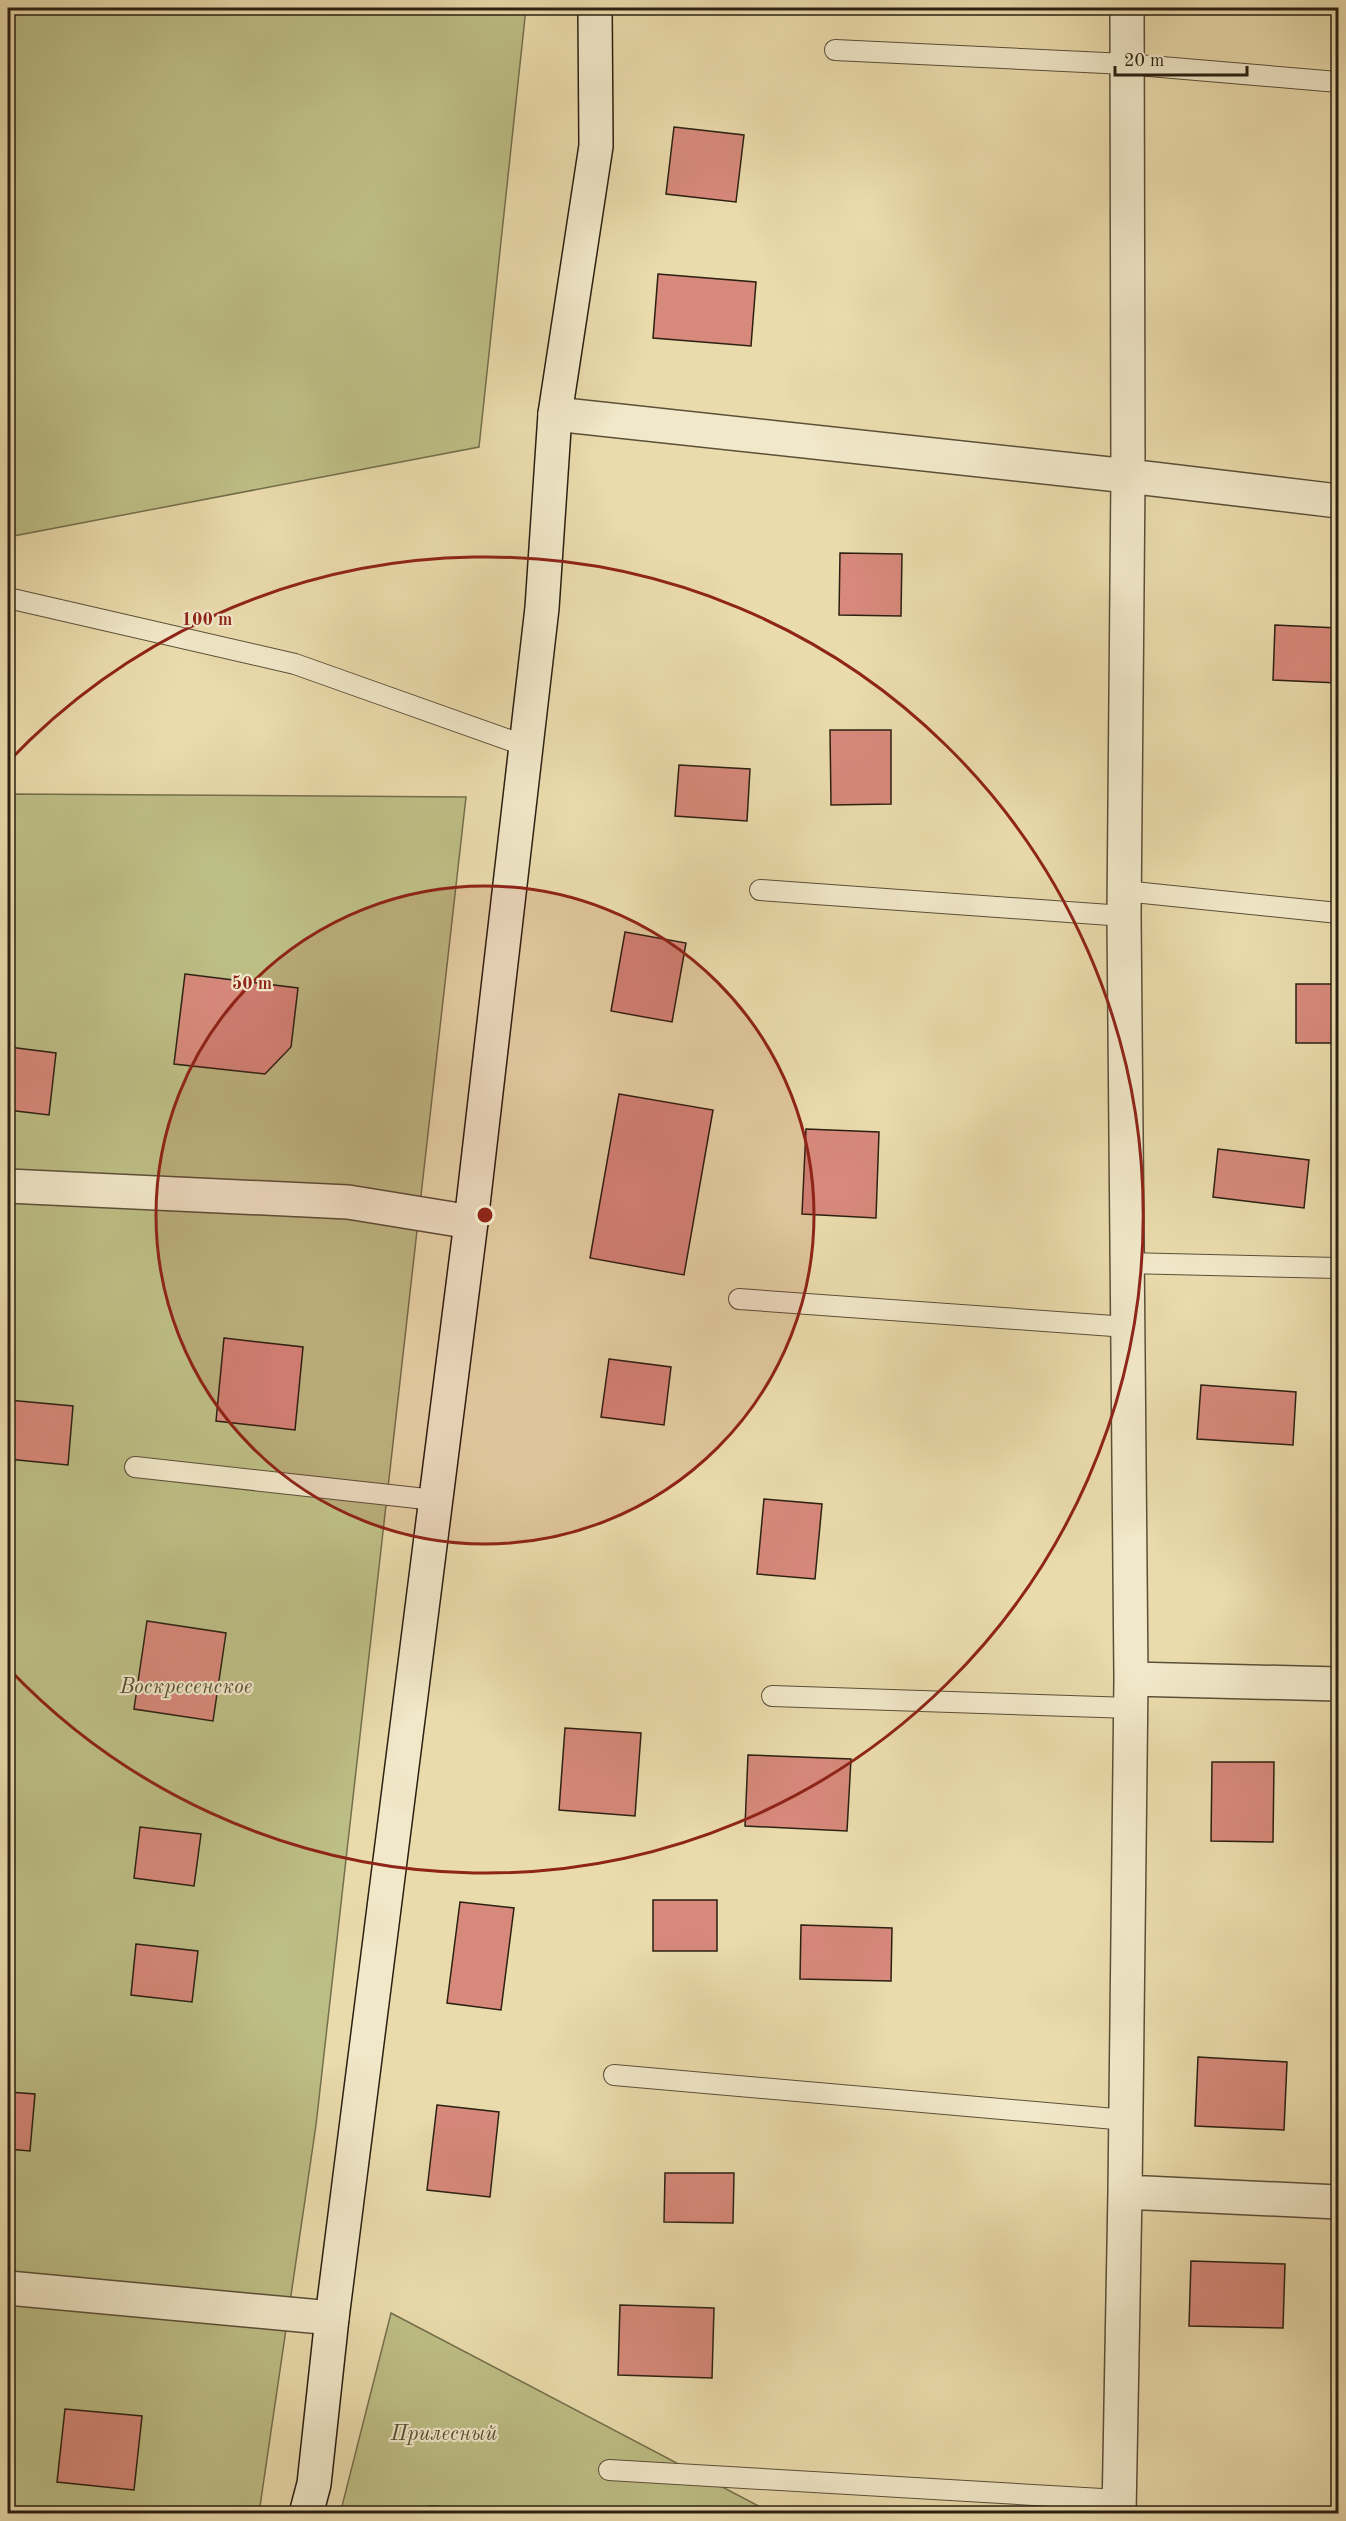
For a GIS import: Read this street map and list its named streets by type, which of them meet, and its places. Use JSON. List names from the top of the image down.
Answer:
{
  "parks": ["Воскресенское", "Прилесный"],
  "scale_bar": "20 m",
  "rings": ["100 m", "50 m"]
}
